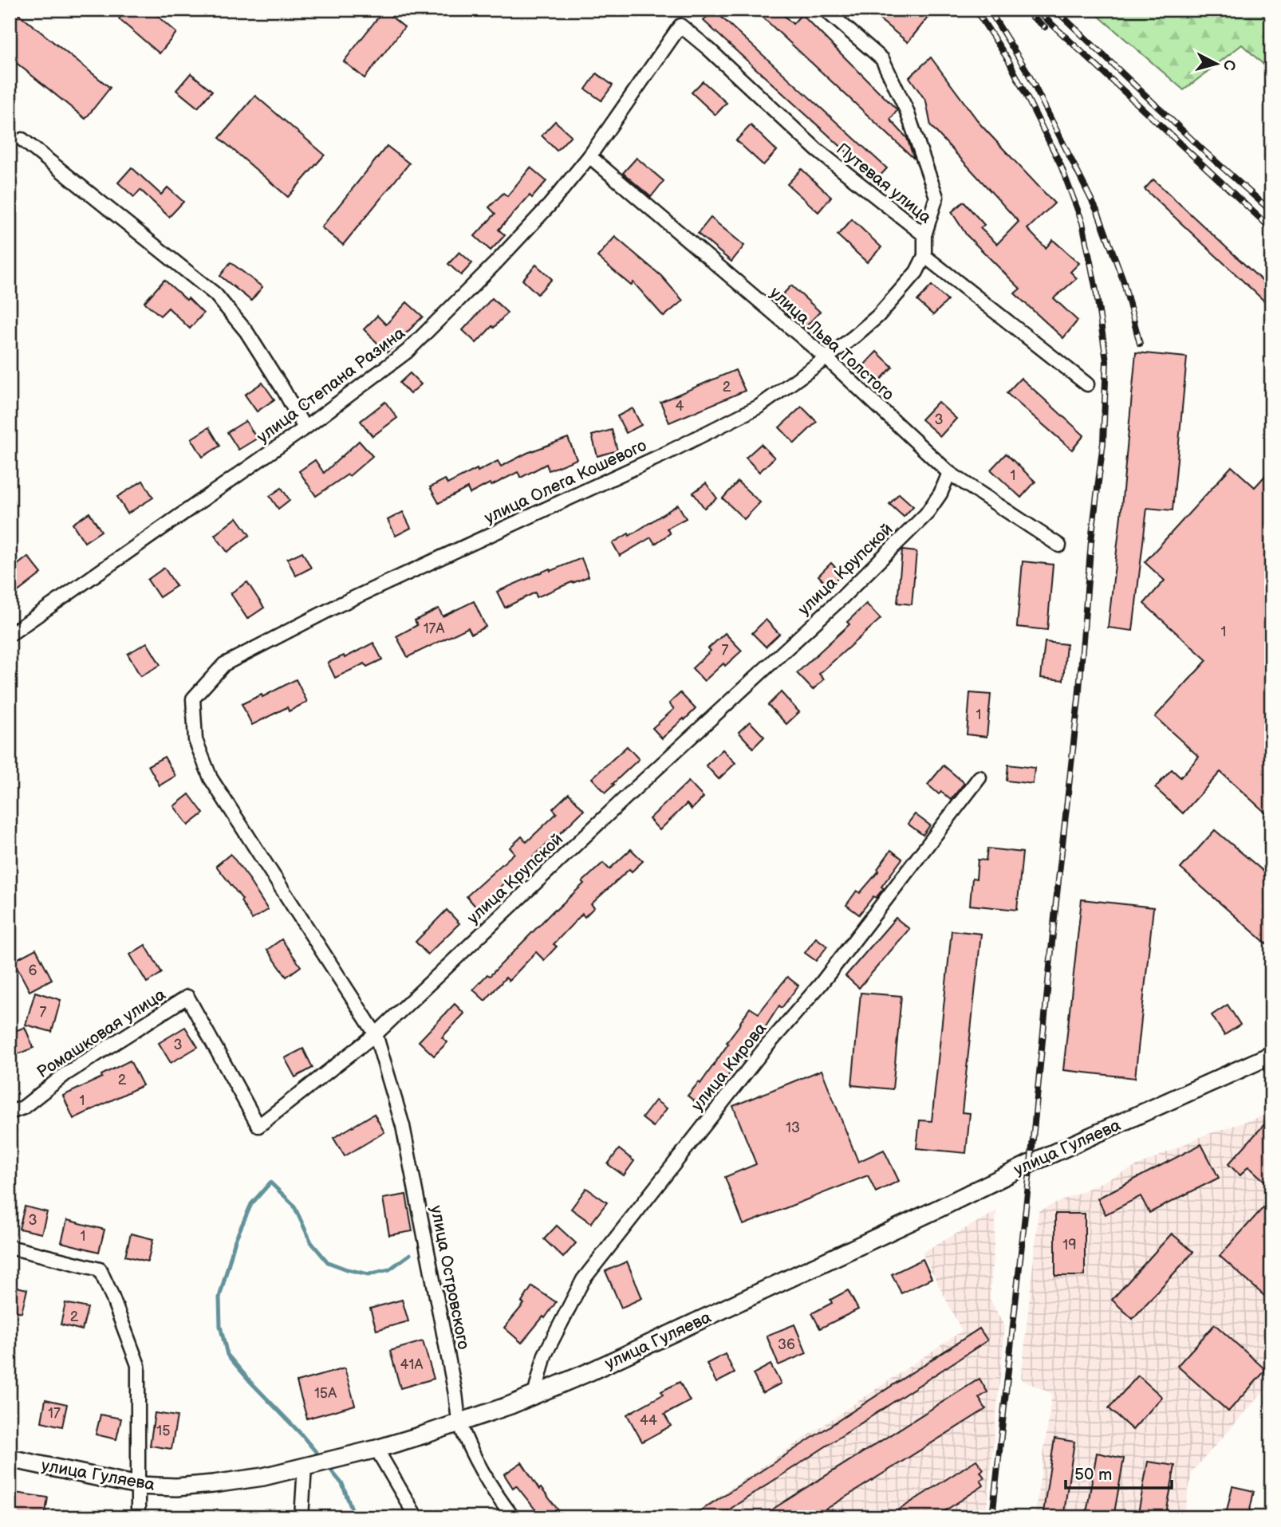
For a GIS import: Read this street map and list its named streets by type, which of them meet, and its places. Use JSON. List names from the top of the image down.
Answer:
{
  "streets": {
    "main road": ["улица Гуляева"],
    "street": [
      "Путевая улица",
      "улица Льва Толстого",
      "улица Степана Разина",
      "улица Олега Кошевого",
      "улица Крупской",
      "Ромашковая улица",
      "улица Кирова",
      "улица Островского"
    ]
  },
  "crossings": [
    ["Путевая улица", "улица Степана Разина"],
    ["Путевая улица", "улица Олега Кошевого"],
    ["улица Льва Толстого", "улица Степана Разина"],
    ["улица Льва Толстого", "улица Олега Кошевого"],
    ["улица Льва Толстого", "улица Крупской"],
    ["улица Олега Кошевого", "улица Крупской"],
    ["улица Олега Кошевого", "Ромашковая улица"],
    ["улица Олега Кошевого", "улица Островского"],
    ["улица Крупской", "Ромашковая улица"],
    ["улица Крупской", "улица Островского"],
    ["Ромашковая улица", "улица Островского"],
    ["улица Кирова", "улица Гуляева"],
    ["улица Гуляева", "улица Островского"]
  ],
  "house_numbers": [
    "2",
    "4",
    "3",
    "1",
    "17А",
    "1",
    "7",
    "1",
    "6",
    "7",
    "3",
    "2",
    "1",
    "13",
    "3",
    "1",
    "19",
    "2",
    "36",
    "41А",
    "15А",
    "17",
    "44",
    "15"
  ],
  "scale_bar": "50 m",
  "north": "right"
}
